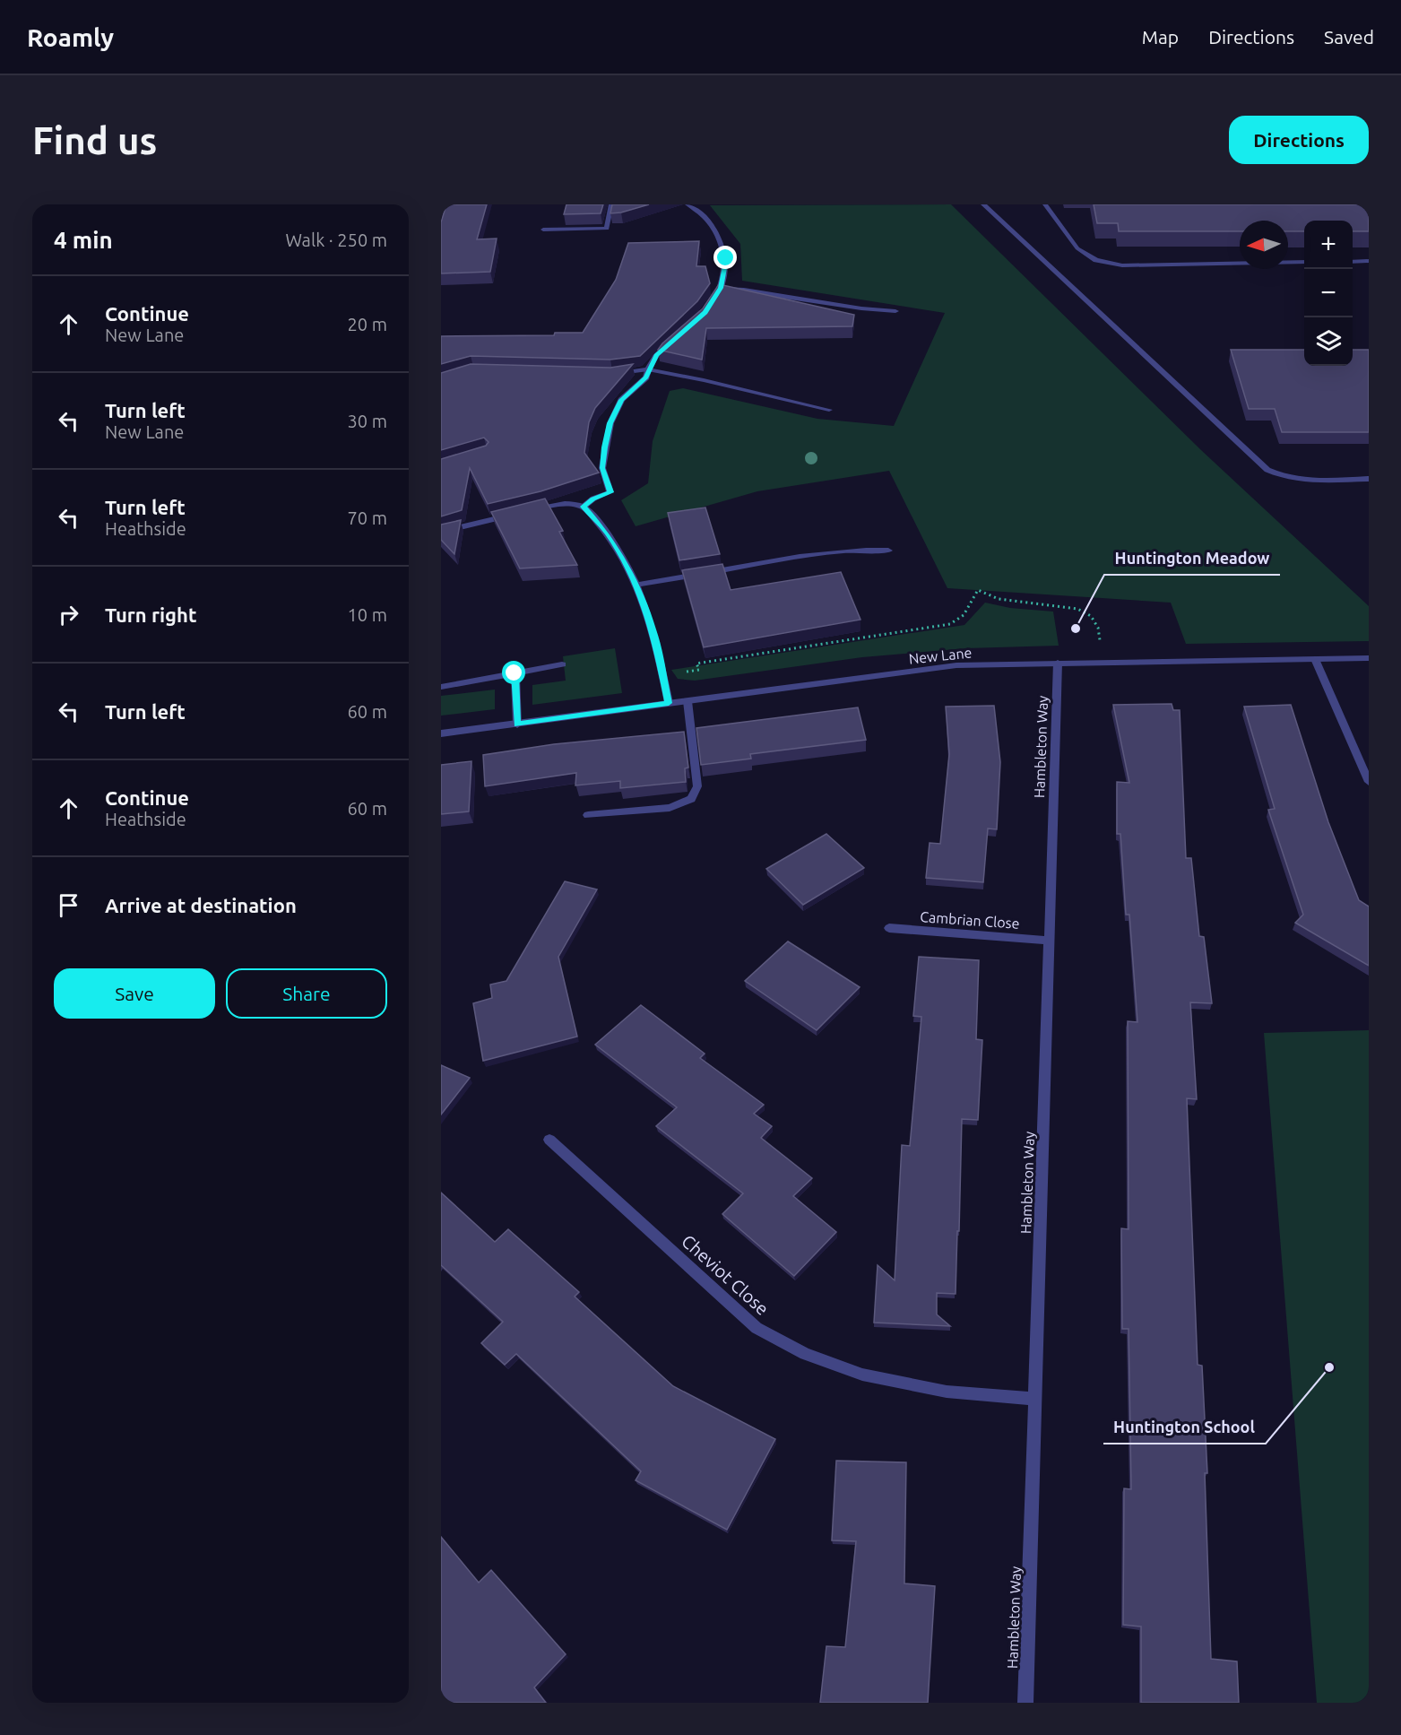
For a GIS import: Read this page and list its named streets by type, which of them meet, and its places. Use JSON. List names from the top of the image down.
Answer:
{
  "streets": {
    "street": [
      "New Lane",
      "Hambleton Way",
      "Cambrian Close",
      "Cheviot Close"
    ]
  },
  "crossings": [
    ["New Lane", "Hambleton Way"],
    ["Hambleton Way", "Cambrian Close"],
    ["Hambleton Way", "Cheviot Close"]
  ],
  "places": ["Huntington Meadow", "Huntington School"],
  "north": "left",
  "page": {
    "header": "Roamly",
    "nav": ["Map", "Directions", "Saved"],
    "buttons": [
      "Directions",
      ["Save", "Share"]
    ],
    "title": "Find us",
    "heading": ["4 min", "Walk · 250 m"],
    "map_buttons": ["+", "−"],
    "list": [
      ["Continue", "New Lane", "20 m"],
      ["Turn left", "New Lane", "30 m"],
      ["Turn left", "Heathside", "70 m"],
      ["Turn right", "10 m"],
      ["Turn left", "60 m"],
      ["Continue", "Heathside", "60 m"],
      "Arrive at destination"
    ]
  }
}
